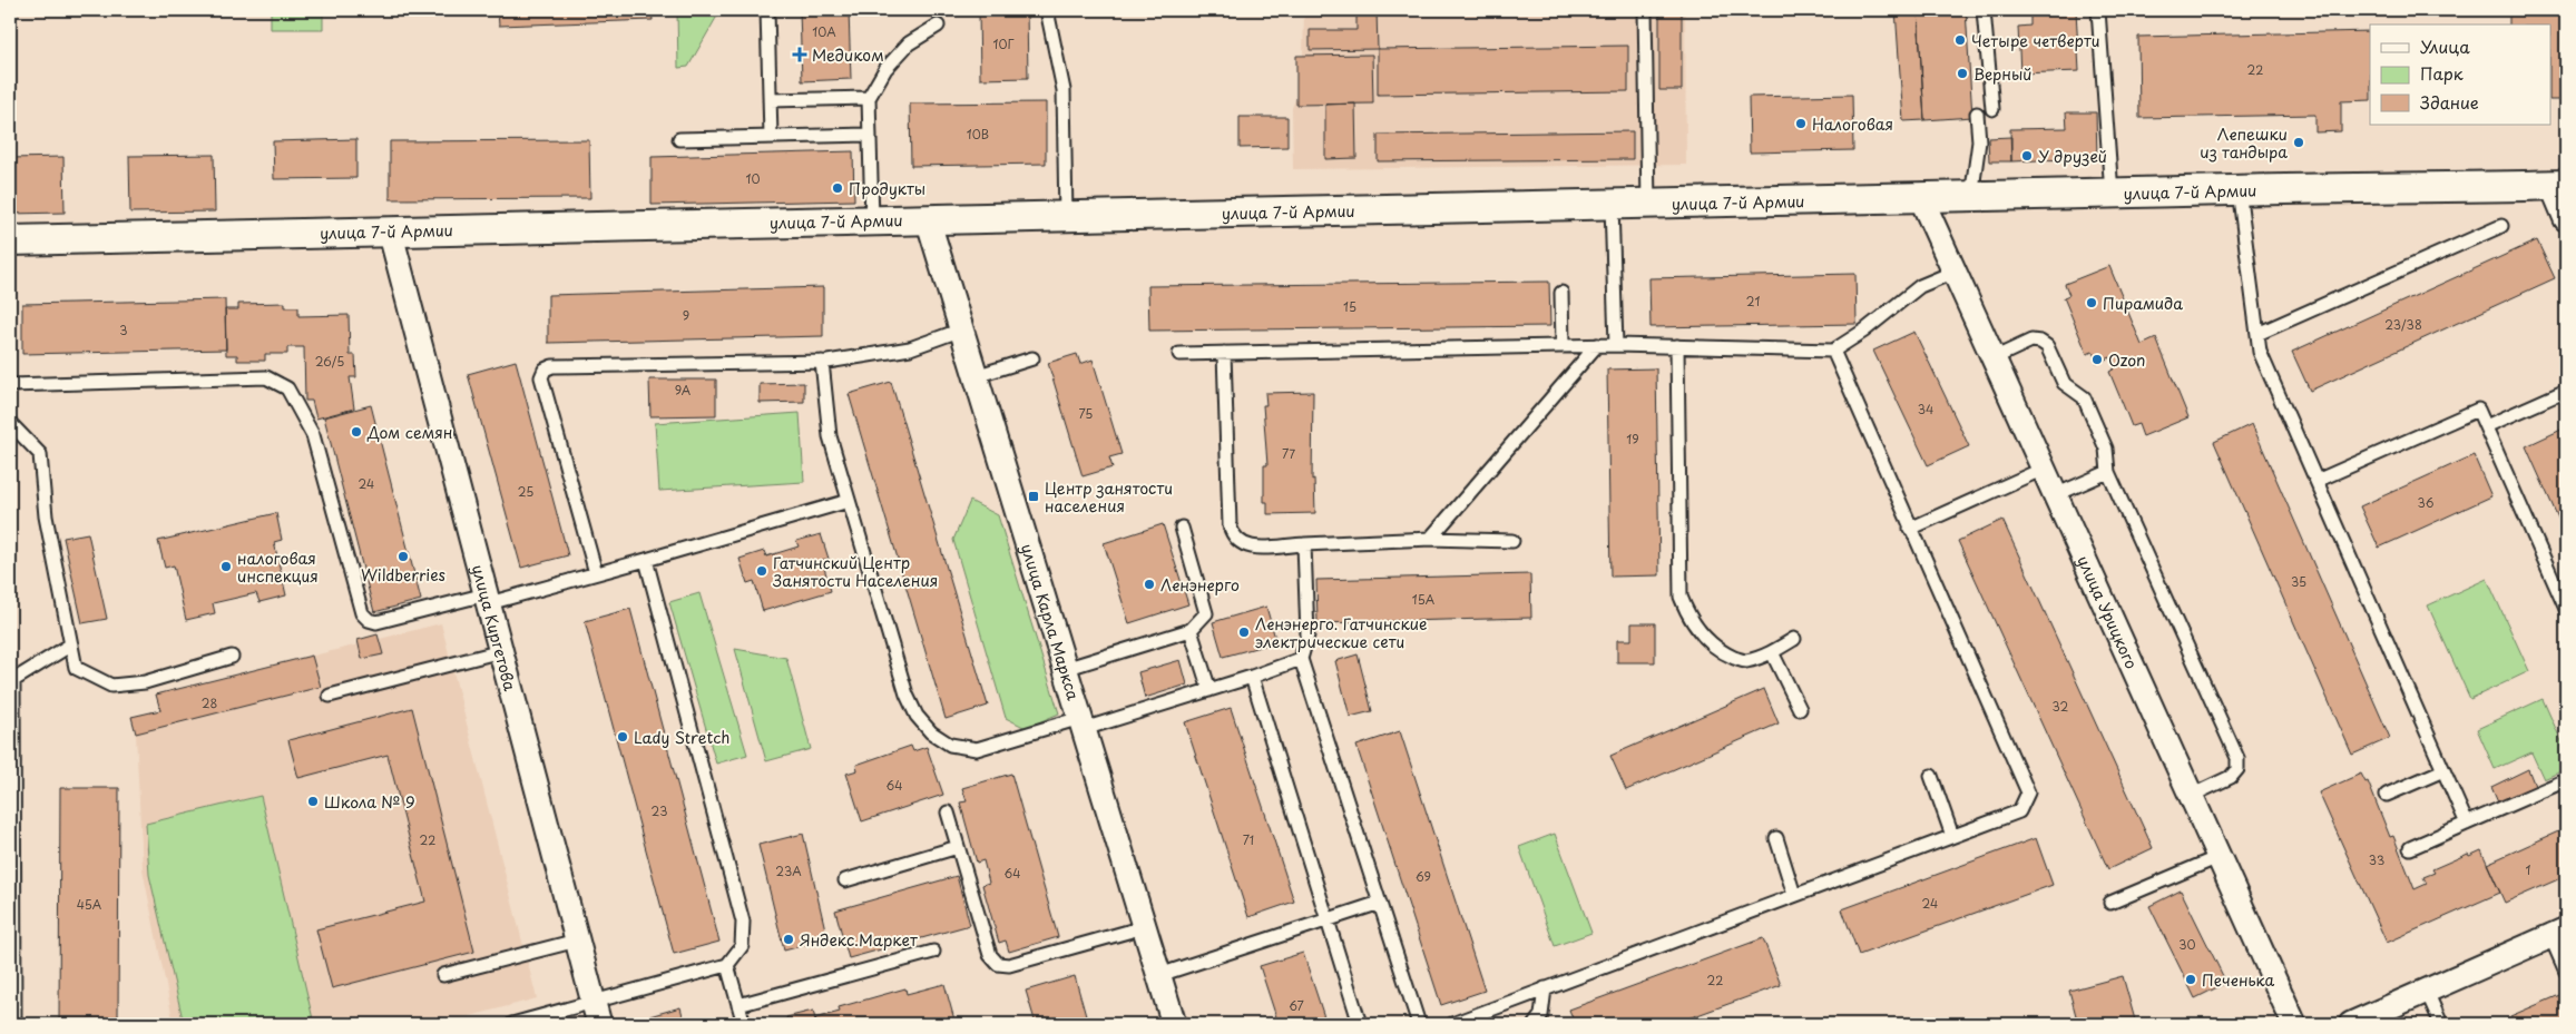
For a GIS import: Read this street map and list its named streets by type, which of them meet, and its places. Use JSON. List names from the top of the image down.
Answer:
{
  "streets": {
    "street": [
      "улица 7-й Армии",
      "улица Урицкого",
      "улица Карла Маркса",
      "улица Киргетова"
    ]
  },
  "crossings": [
    ["улица 7-й Армии", "улица Урицкого"],
    ["улица 7-й Армии", "улица Карла Маркса"],
    ["улица 7-й Армии", "улица Киргетова"]
  ],
  "places": {
    "other": [
      "Четыре четверти",
      "Верный",
      "Налоговая",
      "Лепешки из тандыра",
      "У друзей",
      "Продукты",
      "Пирамида",
      "Ozon",
      "Дом семян",
      "Wildberries",
      "налоговая инспекция",
      "Гатчинский Центр Занятости Населения",
      "Ленэнерго",
      "Ленэнерго. Гатчинские электрические сети",
      "Lady Stretch",
      "Школа № 9",
      "Яндекс.Маркет",
      "Печенька"
    ],
    "health": ["Медиком"],
    "transit": ["Центр занятости населения"]
  },
  "house_numbers": [
    "10А",
    "10Г",
    "22",
    "10В",
    "10",
    "21",
    "15",
    "9",
    "23/38",
    "3",
    "26/5",
    "9А",
    "34",
    "75",
    "19",
    "77",
    "24",
    "25",
    "36",
    "35",
    "15А",
    "28",
    "32",
    "64",
    "23",
    "22",
    "71",
    "33",
    "1",
    "23А",
    "64",
    "69",
    "24",
    "45А",
    "30",
    "22",
    "67"
  ],
  "legend": ["Улица", "Парк", "Здание"]
}
